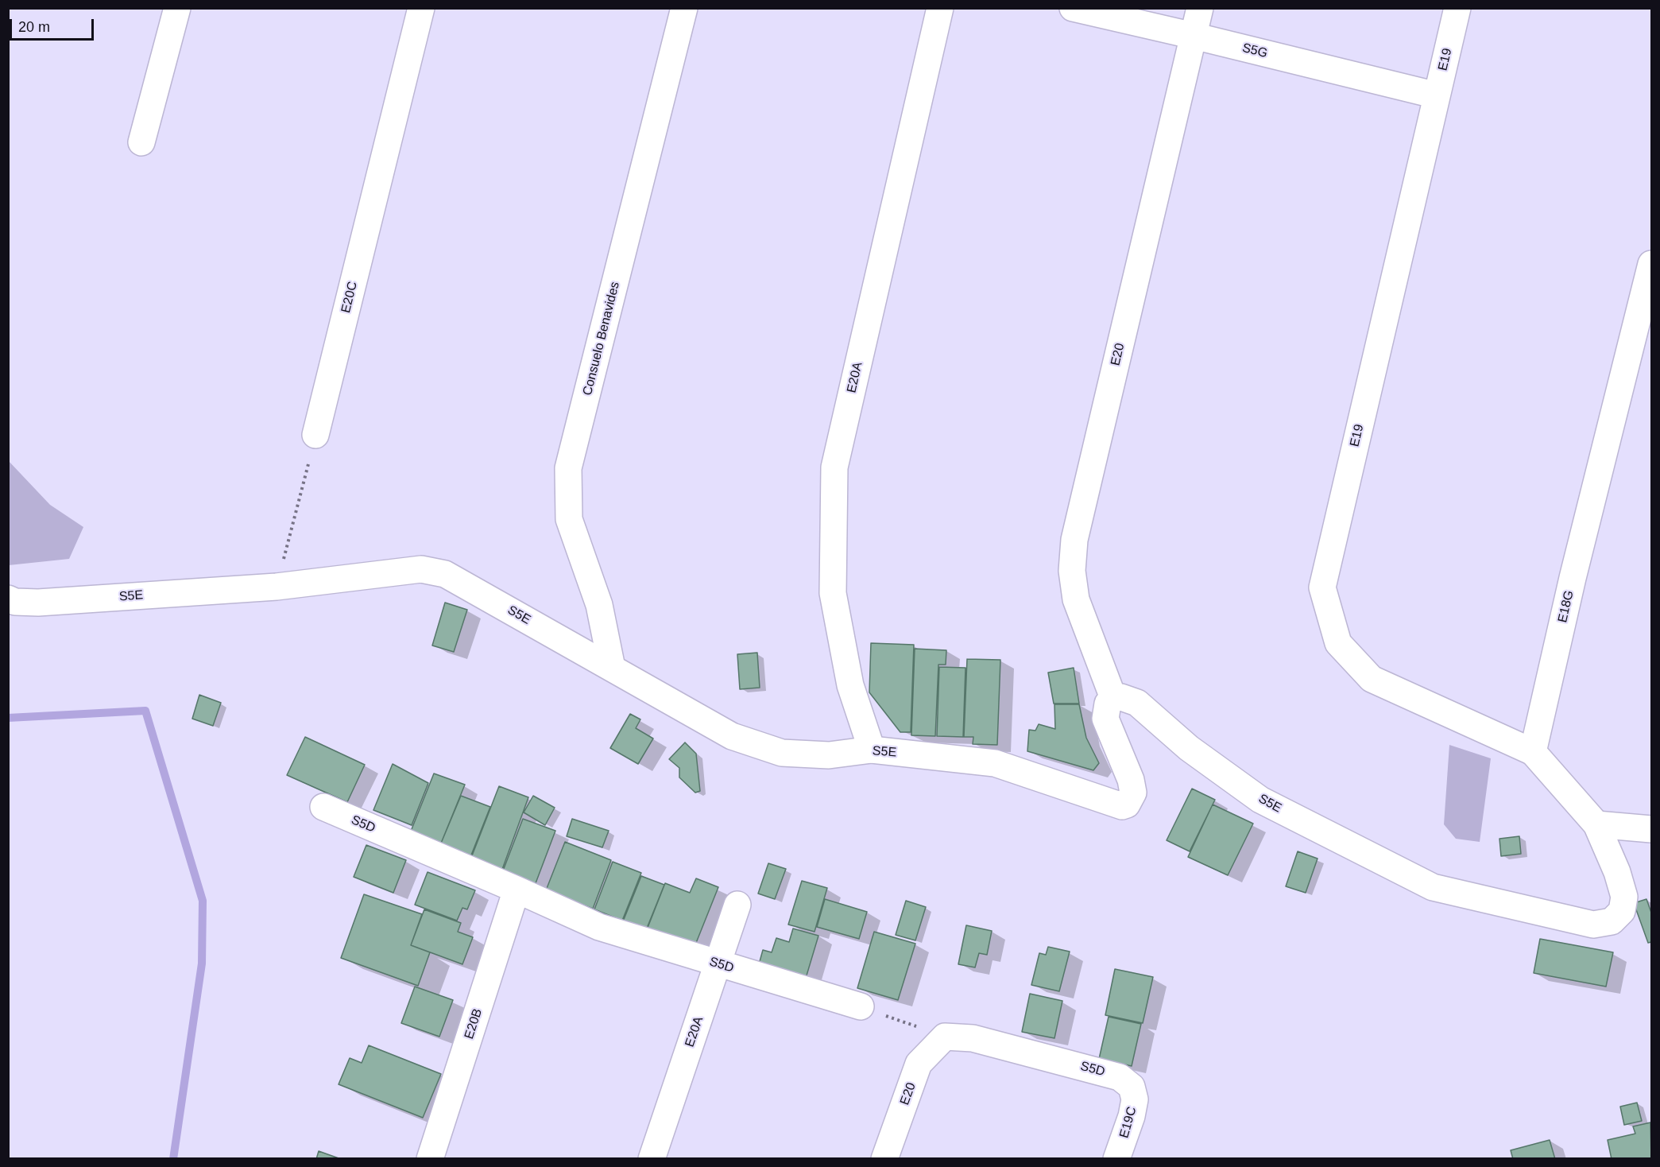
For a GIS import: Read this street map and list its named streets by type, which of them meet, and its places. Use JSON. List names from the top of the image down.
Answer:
{
  "streets": {
    "street": [
      "S5G",
      "E19",
      "E20C",
      "Consuelo Benavides",
      "E20",
      "E20A",
      "S5E",
      "E18G",
      "S5D",
      "E20B",
      "E19C"
    ]
  },
  "crossings": [
    ["S5G", "E19"],
    ["S5G", "E20"],
    ["E19", "E18G"],
    ["Consuelo Benavides", "S5E"],
    ["E20", "S5E"],
    ["E20", "S5D"],
    ["E20A", "S5E"],
    ["E20A", "S5D"],
    ["S5D", "E20B"],
    ["S5D", "E19C"]
  ],
  "scale_bar": "20 m"
}
